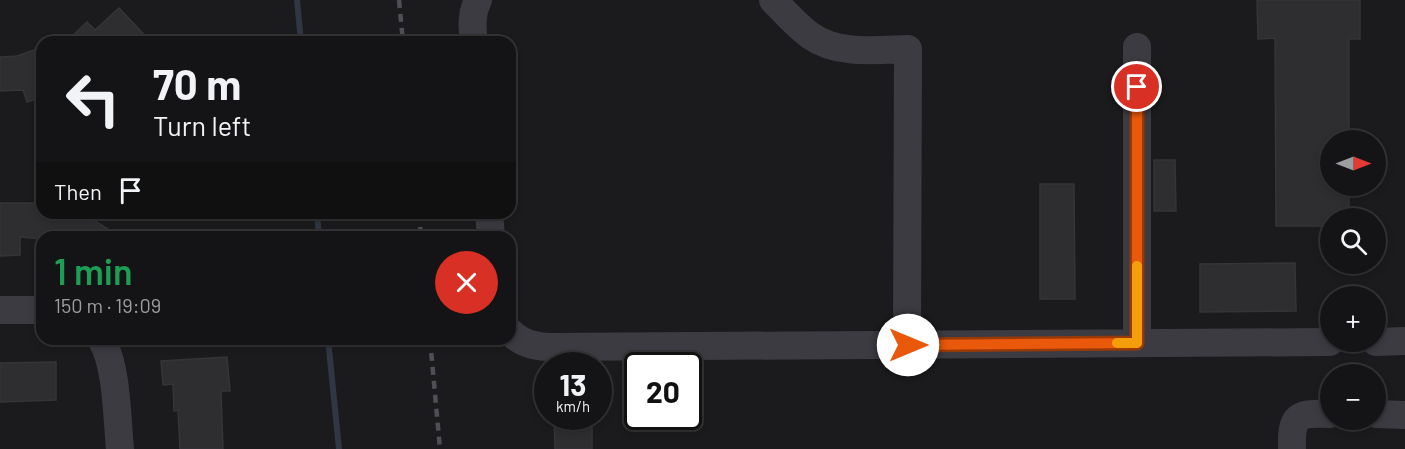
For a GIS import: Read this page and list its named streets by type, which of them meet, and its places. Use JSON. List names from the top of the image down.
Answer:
{
  "north": "right",
  "page": {
    "turn": ["70 m", "Turn left"],
    "map_buttons": ["+", "−"],
    "then": "Then",
    "heading": ["1 min", "150 m · 19:09"],
    "speed": "13 km/h",
    "limit": "20"
  }
}
